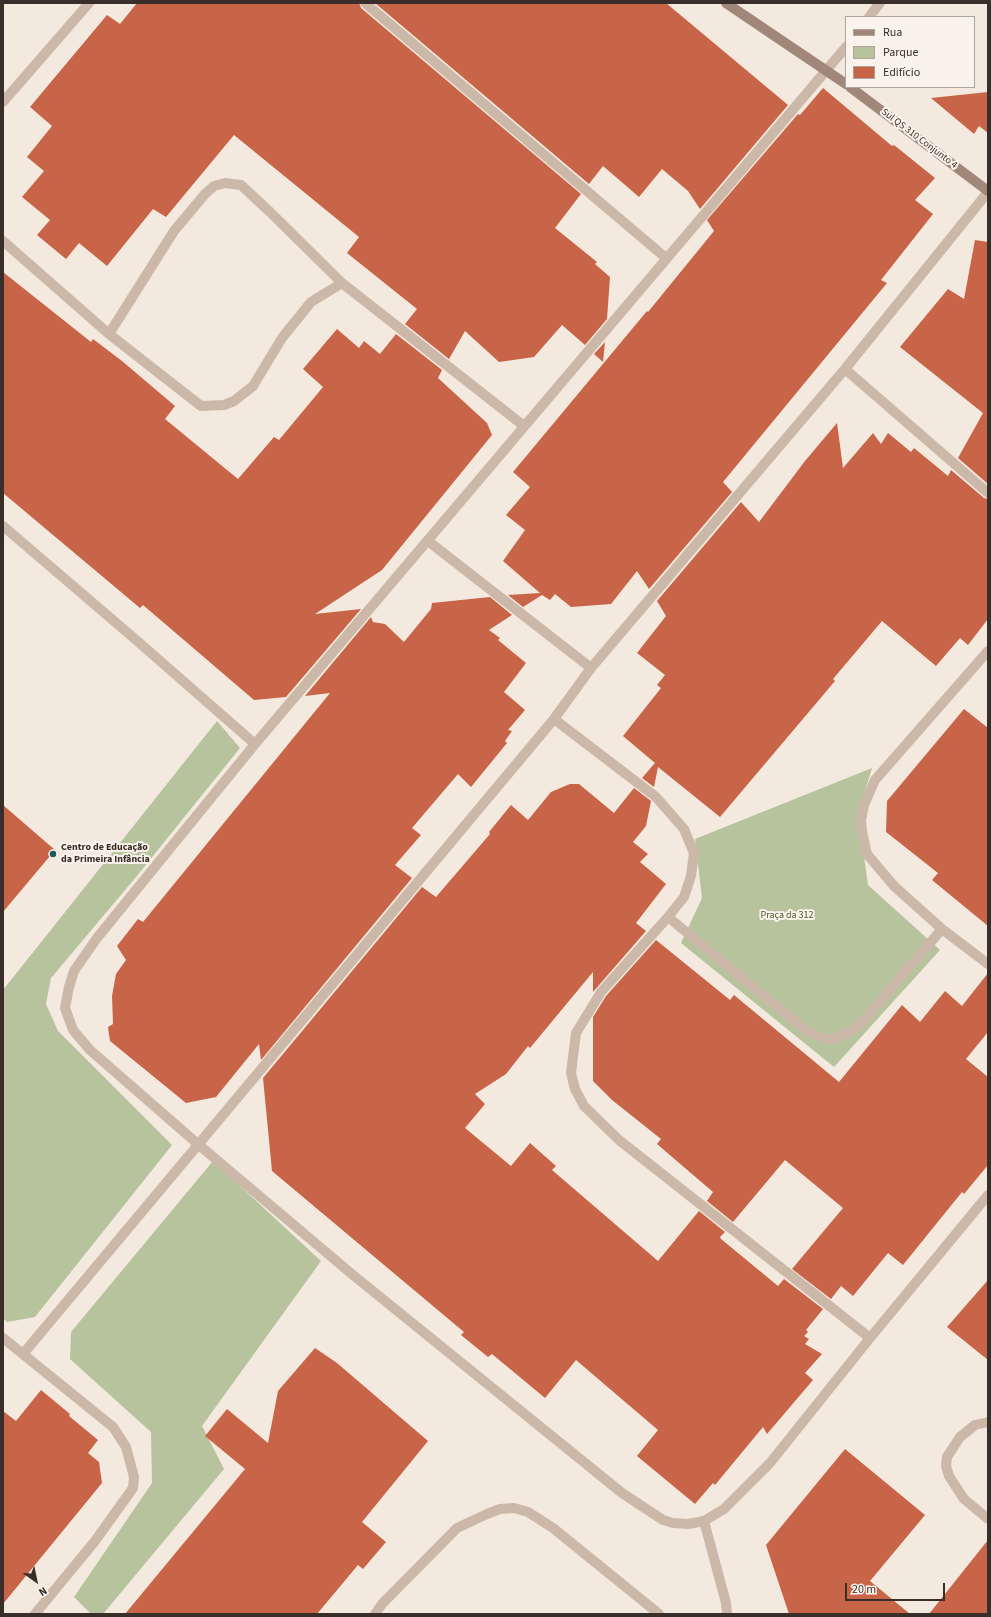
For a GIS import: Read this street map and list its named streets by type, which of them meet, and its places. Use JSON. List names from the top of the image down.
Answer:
{
  "streets": {
    "street": ["Sul QS 310 Conjunto 4"]
  },
  "parks": ["Praça da 312"],
  "places": ["Centro de Educação da Primeira Infância"],
  "legend": ["Rua", "Parque", "Edifício"],
  "scale_bar": "20 m",
  "north": "bottom right"
}
